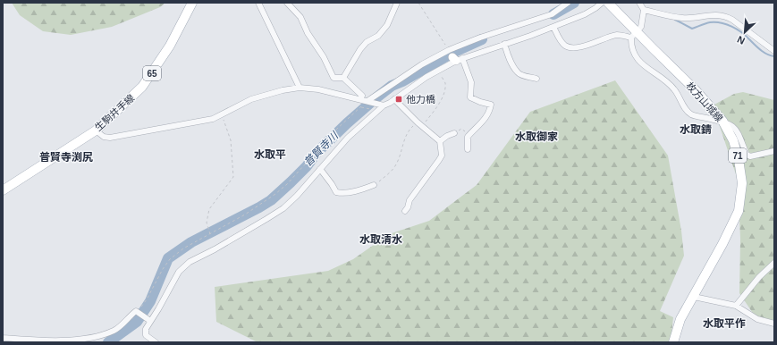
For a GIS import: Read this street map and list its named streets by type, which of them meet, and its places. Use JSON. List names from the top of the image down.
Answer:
{
  "streets": {
    "main road": [
      "65",
      "枚方山城線",
      "生駒井手線",
      "71"
    ]
  },
  "districts": [
    "水取錆",
    "水取御家",
    "水取平",
    "普賢寺渕尻",
    "水取清水",
    "水取平作"
  ],
  "water": ["普賢寺川"],
  "places": {
    "transit": ["他力橋"]
  },
  "north": "bottom left"
}
